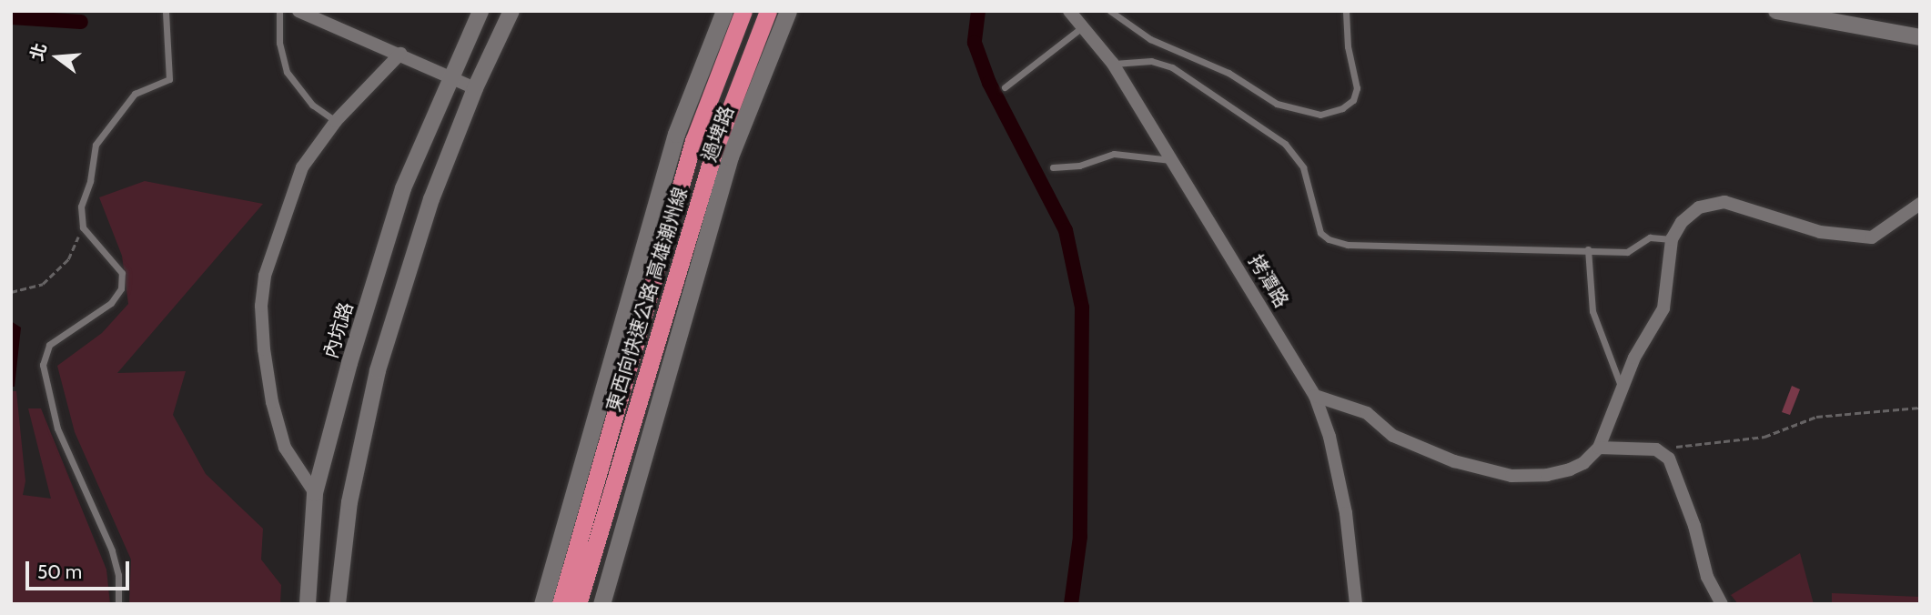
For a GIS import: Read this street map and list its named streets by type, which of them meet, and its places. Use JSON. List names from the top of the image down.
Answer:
{
  "streets": {
    "highway": ["東西向快速公路 高雄潮州線"],
    "main road": ["過埤路"],
    "street": ["拷潭路", "內坑路"]
  },
  "scale_bar": "50 m",
  "north": "left"
}
